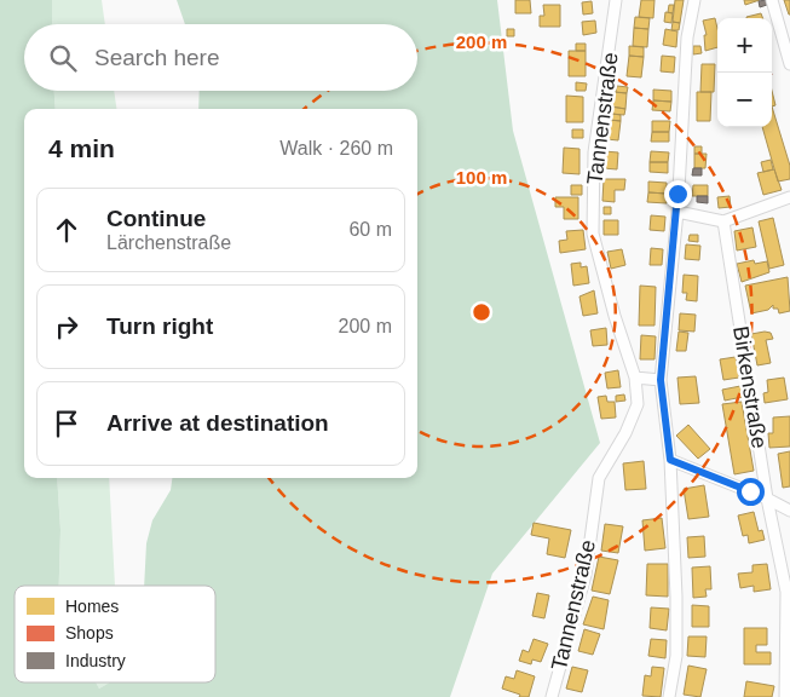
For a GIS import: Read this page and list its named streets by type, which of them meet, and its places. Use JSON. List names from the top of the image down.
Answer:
{
  "streets": {
    "street": ["Tannenstraße", "Birkenstraße"]
  },
  "legend": ["Homes", "Shops", "Industry"],
  "page": {
    "map_buttons": ["+", "−"],
    "search": "Search here",
    "heading": ["4 min", "Walk · 260 m"],
    "list": [
      ["Continue", "Lärchenstraße", "60 m"],
      ["Turn right", "200 m"],
      "Arrive at destination"
    ]
  },
  "rings": ["200 m", "100 m"]
}
